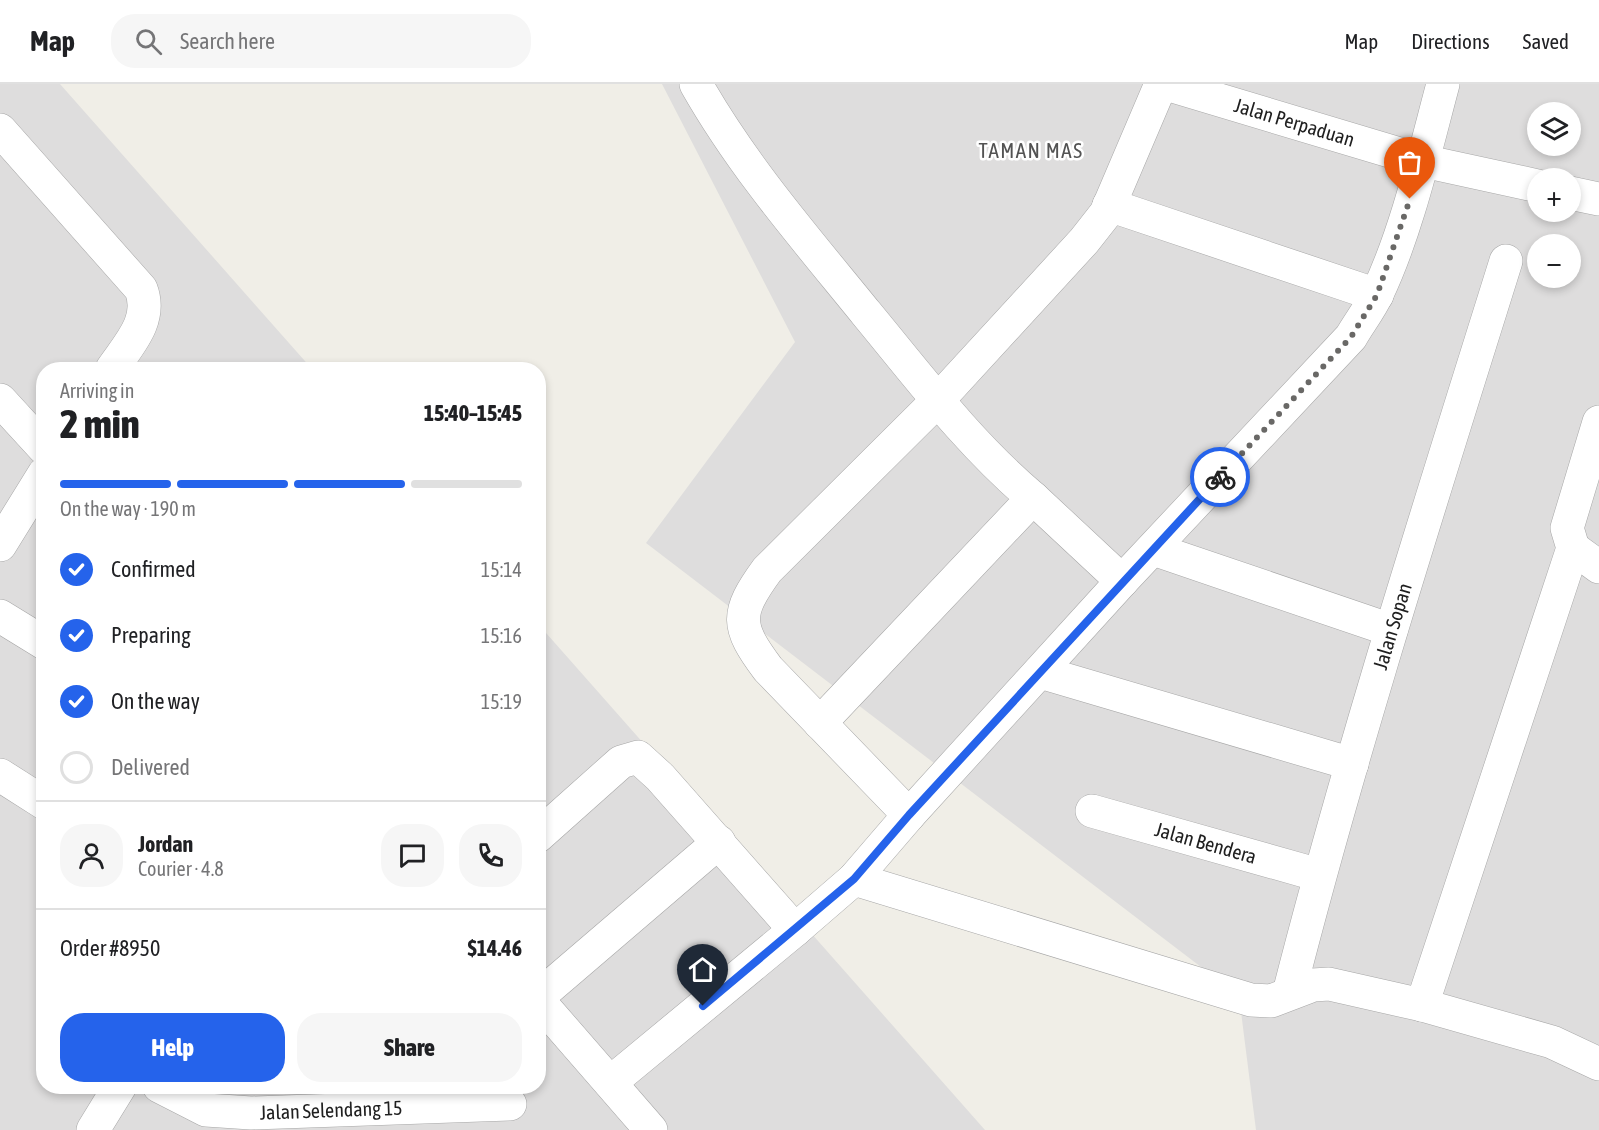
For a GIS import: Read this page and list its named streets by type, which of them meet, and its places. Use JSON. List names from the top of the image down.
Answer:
{
  "streets": {
    "street": [
      "Jalan Perpaduan",
      "Jalan Sopan",
      "Jalan Bendera",
      "Jalan Selendang 15"
    ]
  },
  "crossings": [
    ["Jalan Sopan", "Jalan Bendera"]
  ],
  "districts": ["TAMAN MAS"],
  "page": {
    "header": "Map",
    "search": "Search here",
    "nav": ["Map", "Directions", "Saved"],
    "map_buttons": ["+", "−"],
    "heading": ["2 min", "Arriving in", "15:40–15:45"],
    "panel": [
      "Jordan",
      "Courier · 4.8",
      "Order #8950",
      "$14.46"
    ],
    "bar": "On the way · 190 m",
    "list": [
      ["Confirmed", "15:14"],
      ["Preparing", "15:16"],
      ["On the way", "15:19"],
      "Delivered"
    ],
    "buttons": ["Help", "Share"]
  }
}
